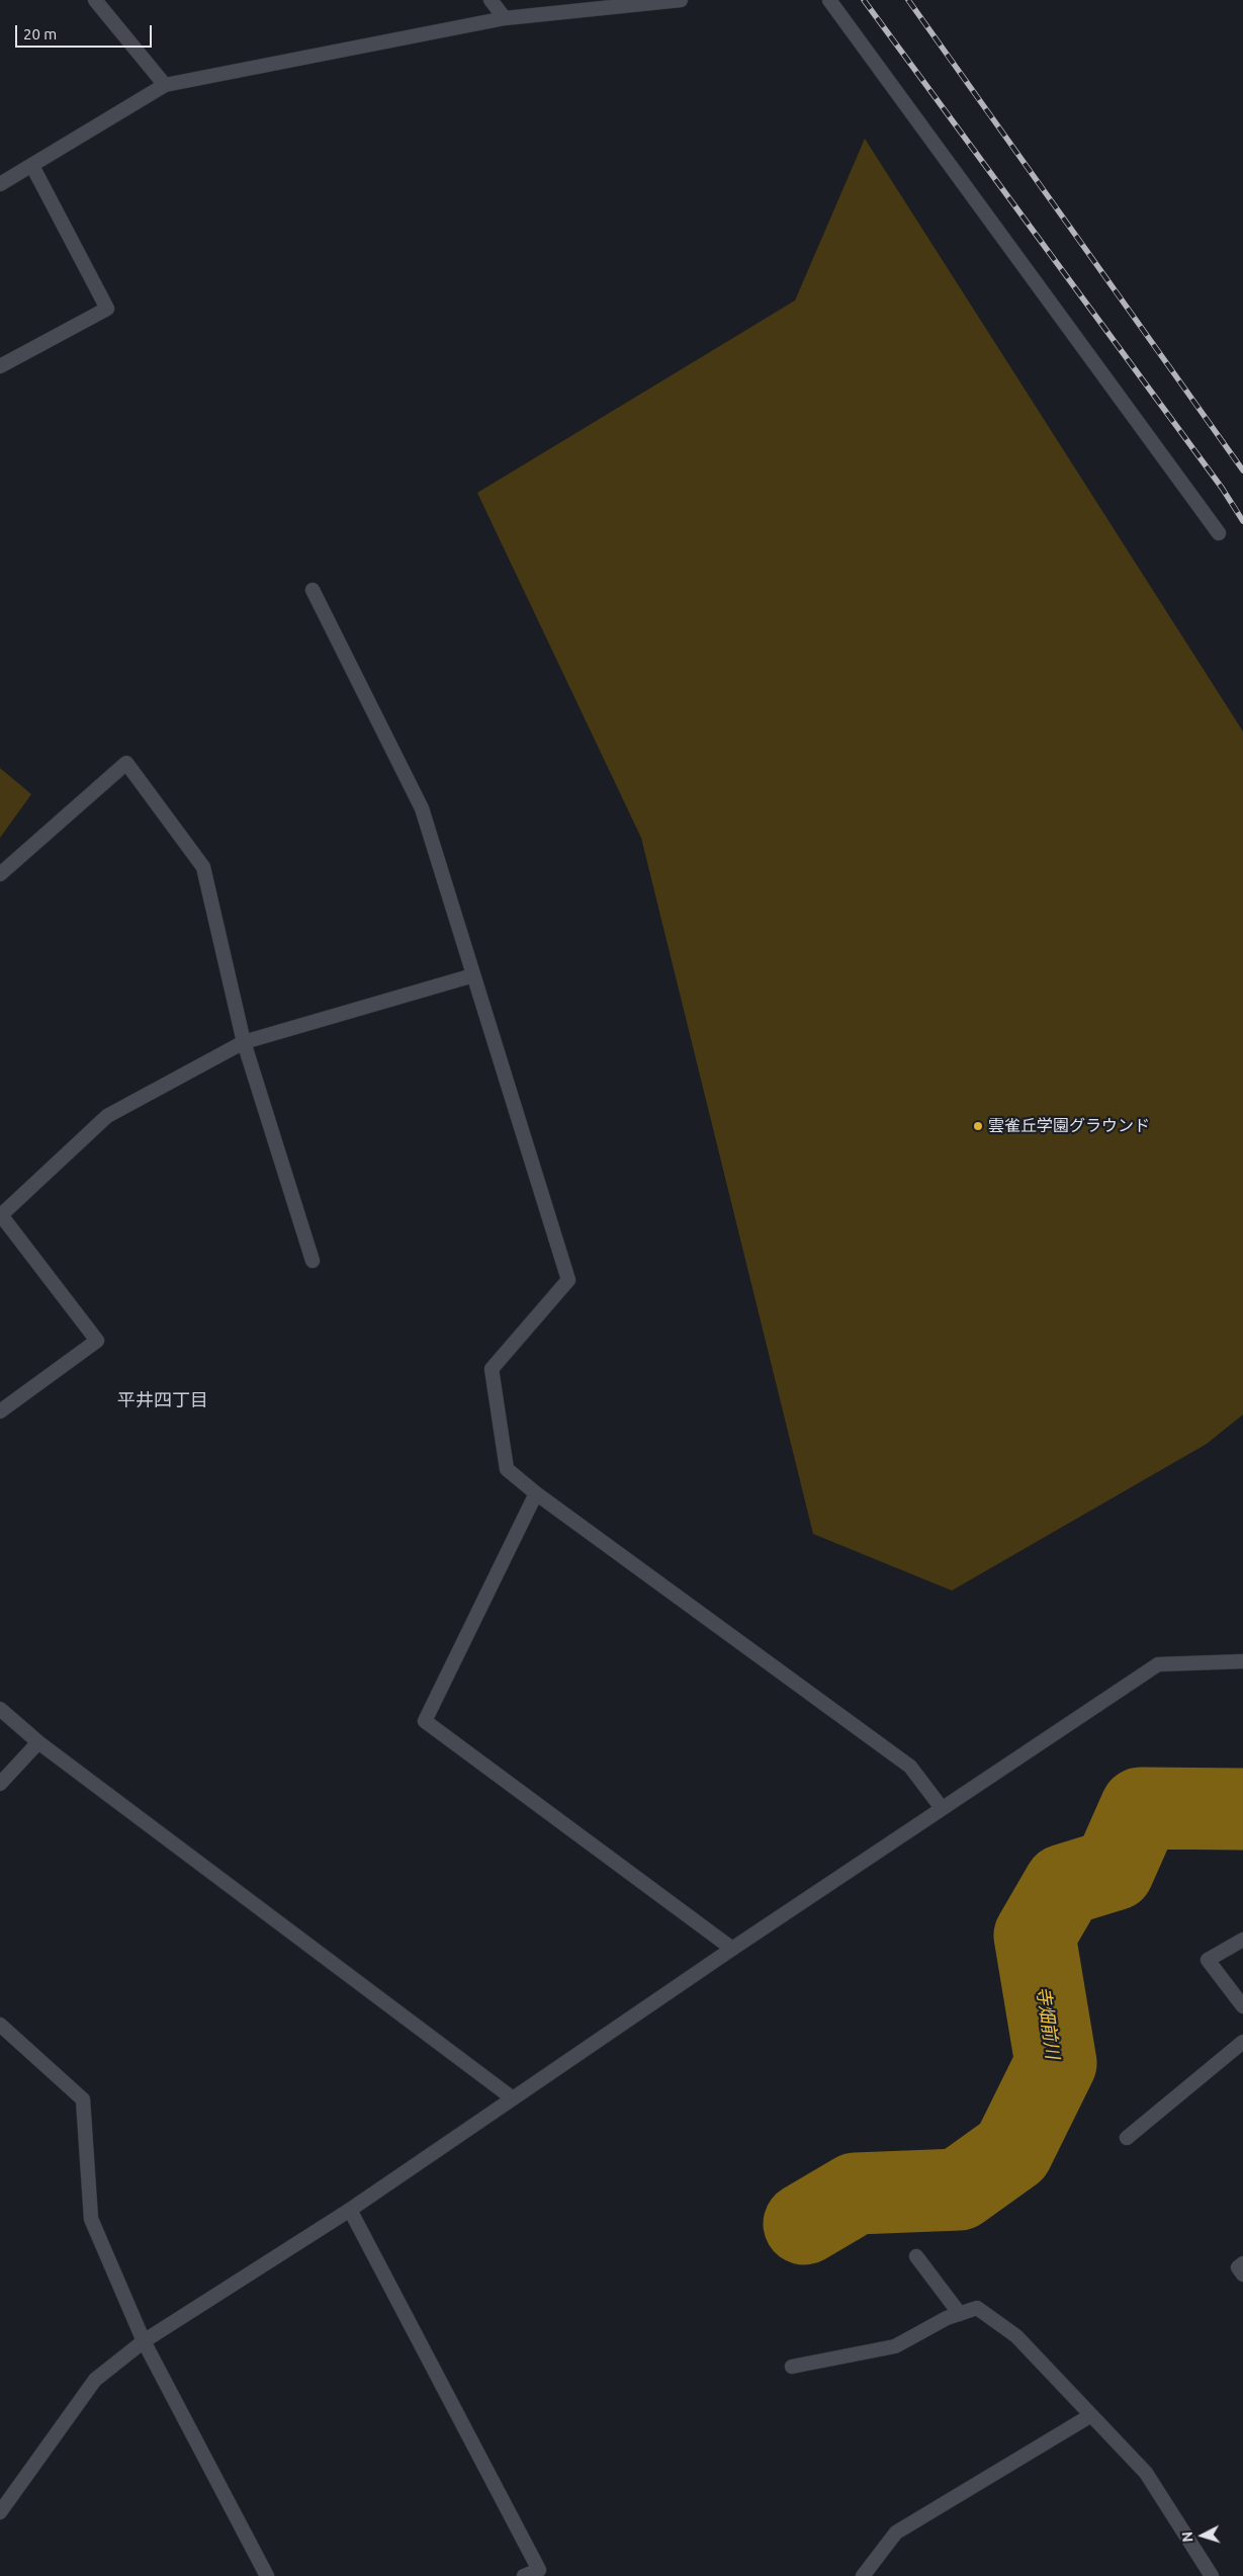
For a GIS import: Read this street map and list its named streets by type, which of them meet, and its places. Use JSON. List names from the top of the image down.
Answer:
{
  "districts": ["平井四丁目"],
  "water": ["寺畑前川"],
  "places": ["雲雀丘学園グラウンド"],
  "scale_bar": "20 m",
  "north": "left"
}
